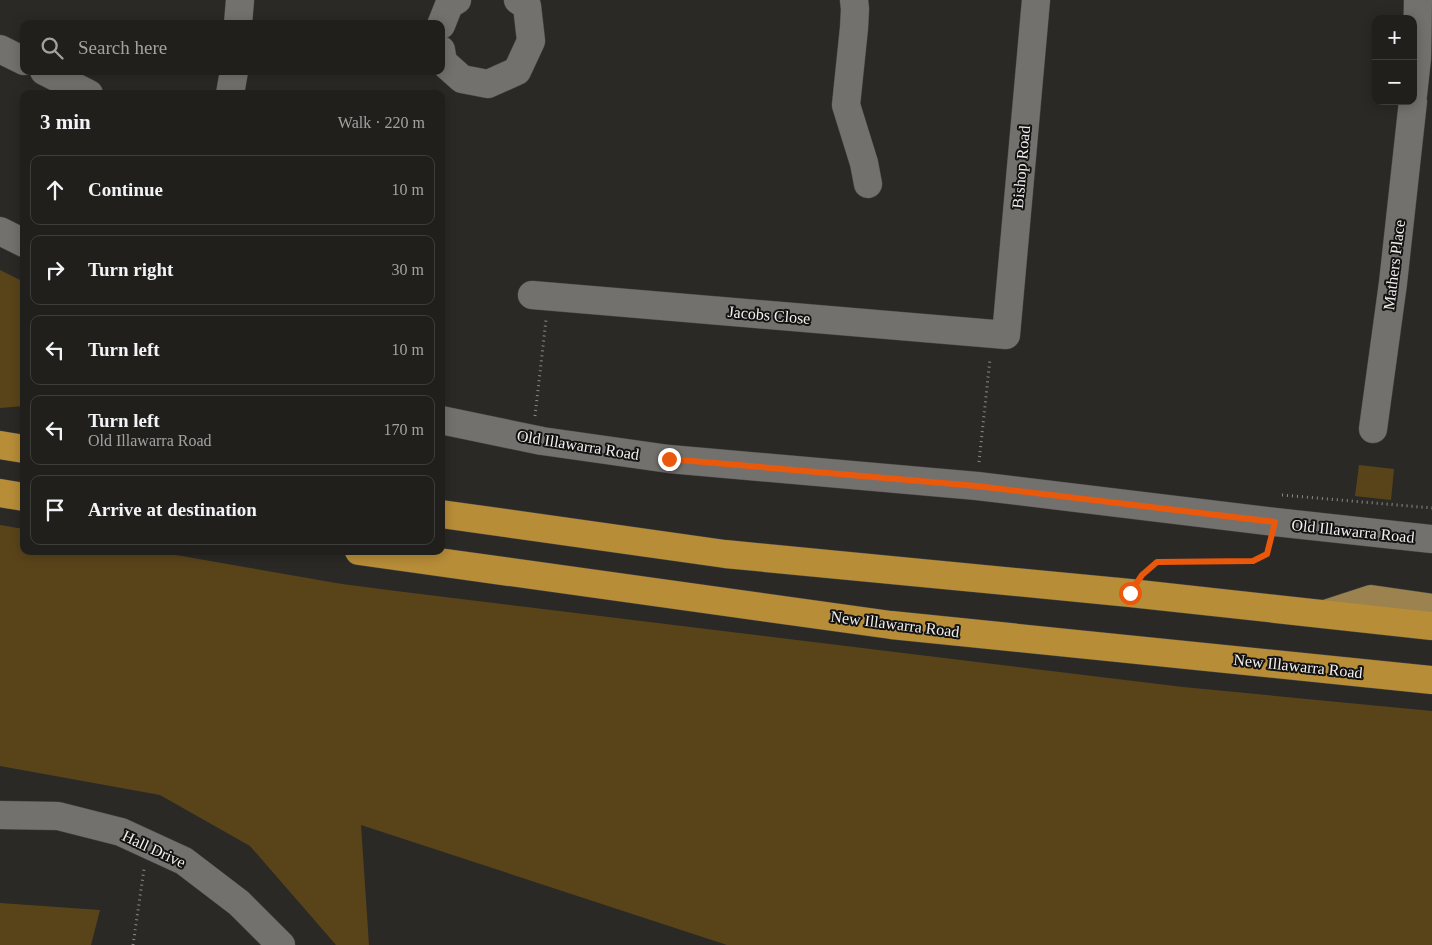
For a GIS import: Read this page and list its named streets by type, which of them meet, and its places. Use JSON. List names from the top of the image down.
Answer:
{
  "streets": {
    "highway": ["New Illawarra Road"],
    "street": [
      "Bishop Road",
      "Mathers Place",
      "Jacobs Close",
      "Old Illawarra Road",
      "Hall Drive"
    ]
  },
  "crossings": [
    ["Bishop Road", "Jacobs Close"]
  ],
  "page": {
    "map_buttons": ["+", "−"],
    "search": "Search here",
    "heading": ["3 min", "Walk · 220 m"],
    "list": [
      ["Continue", "10 m"],
      ["Turn right", "30 m"],
      ["Turn left", "10 m"],
      ["Turn left", "Old Illawarra Road", "170 m"],
      "Arrive at destination"
    ]
  }
}
